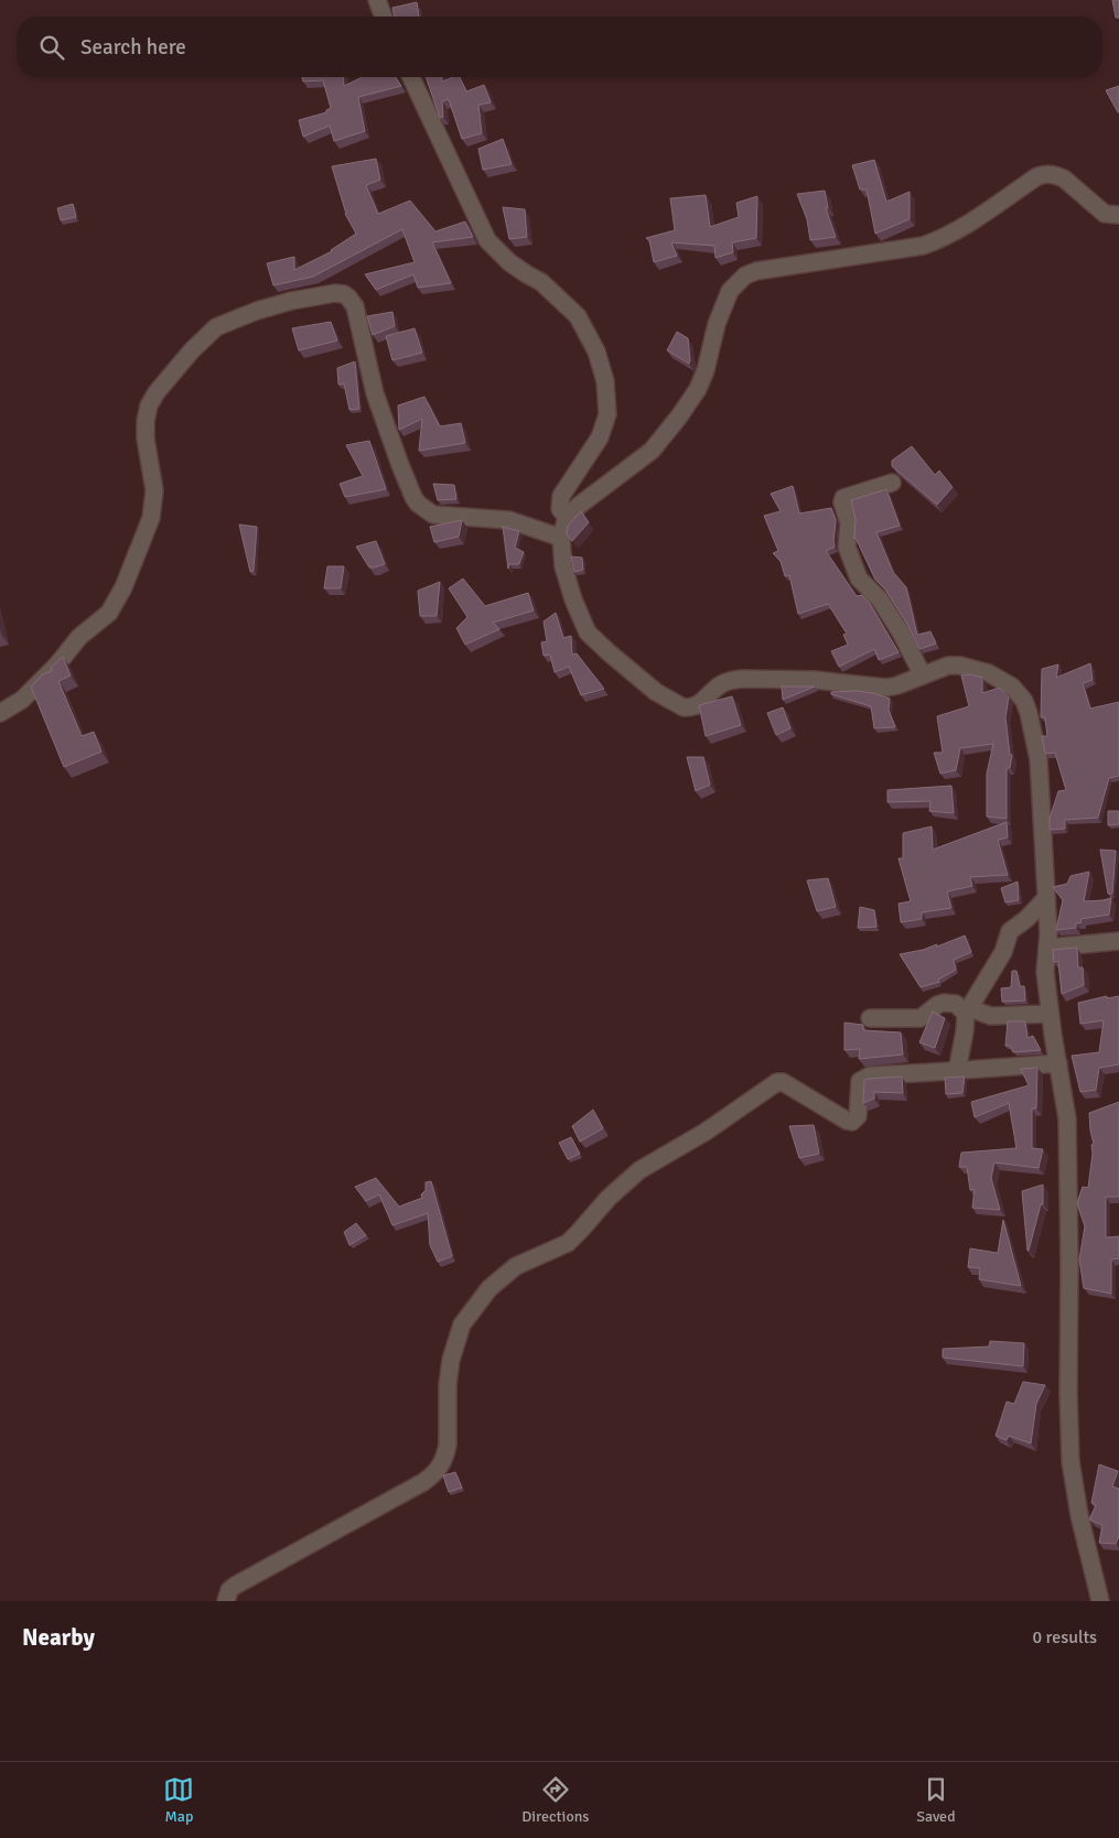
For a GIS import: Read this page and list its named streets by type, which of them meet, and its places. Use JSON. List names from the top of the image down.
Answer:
{
  "page": {
    "search": "Search here",
    "heading": ["Nearby", "0 results"],
    "nav": ["Map", "Directions", "Saved"]
  }
}
